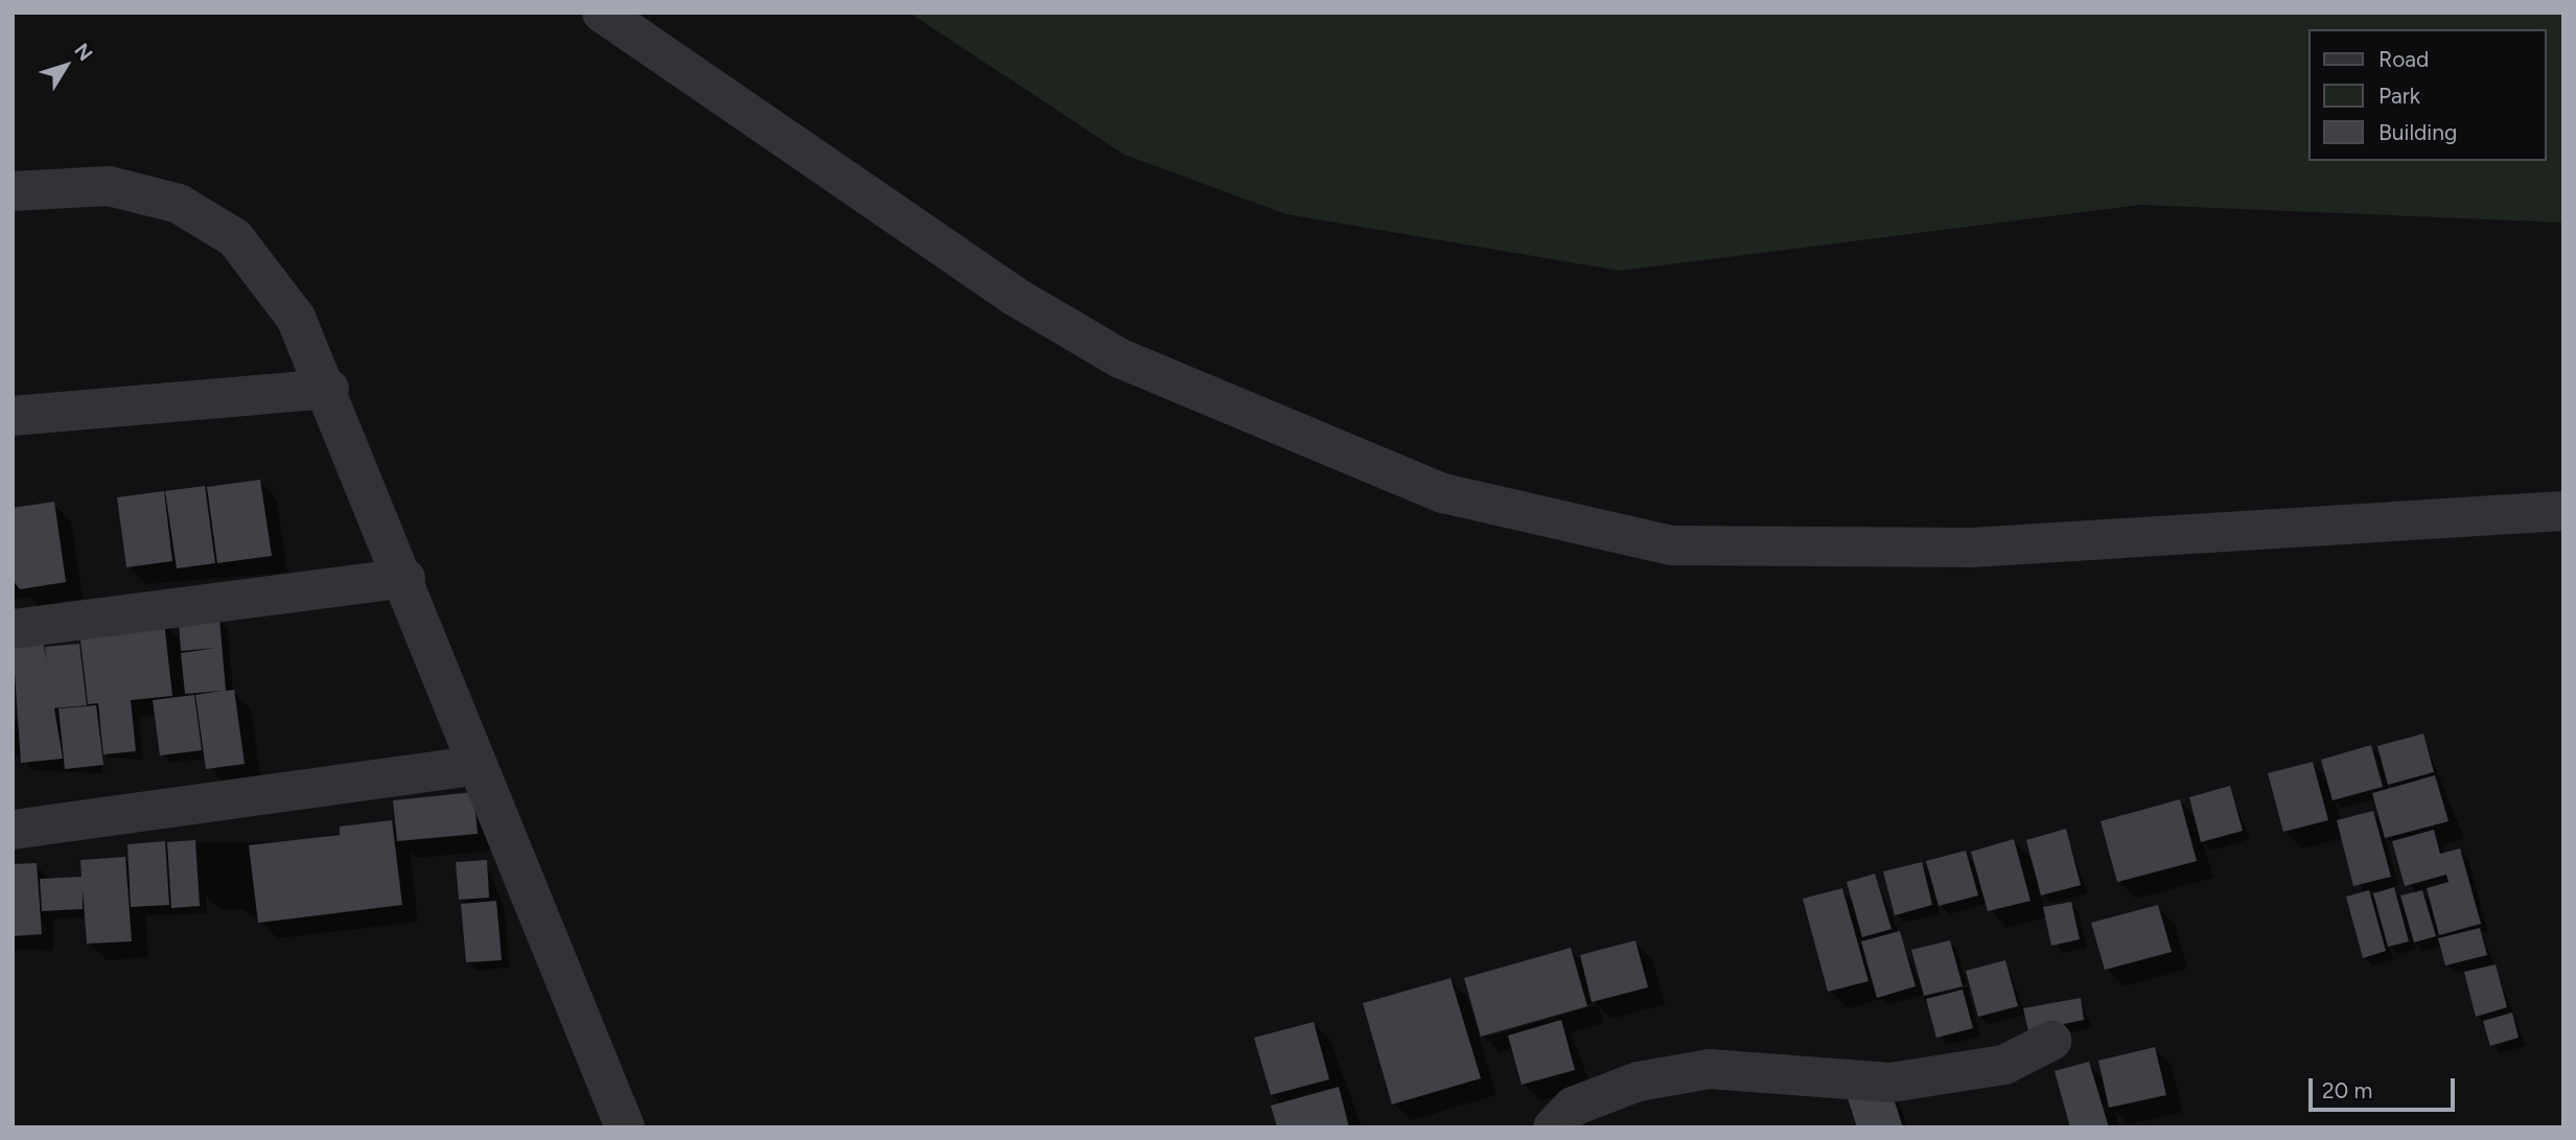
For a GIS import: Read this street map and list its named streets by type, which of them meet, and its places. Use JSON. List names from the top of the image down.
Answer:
{
  "legend": ["Road", "Park", "Building"],
  "scale_bar": "20 m",
  "north": "top right"
}
